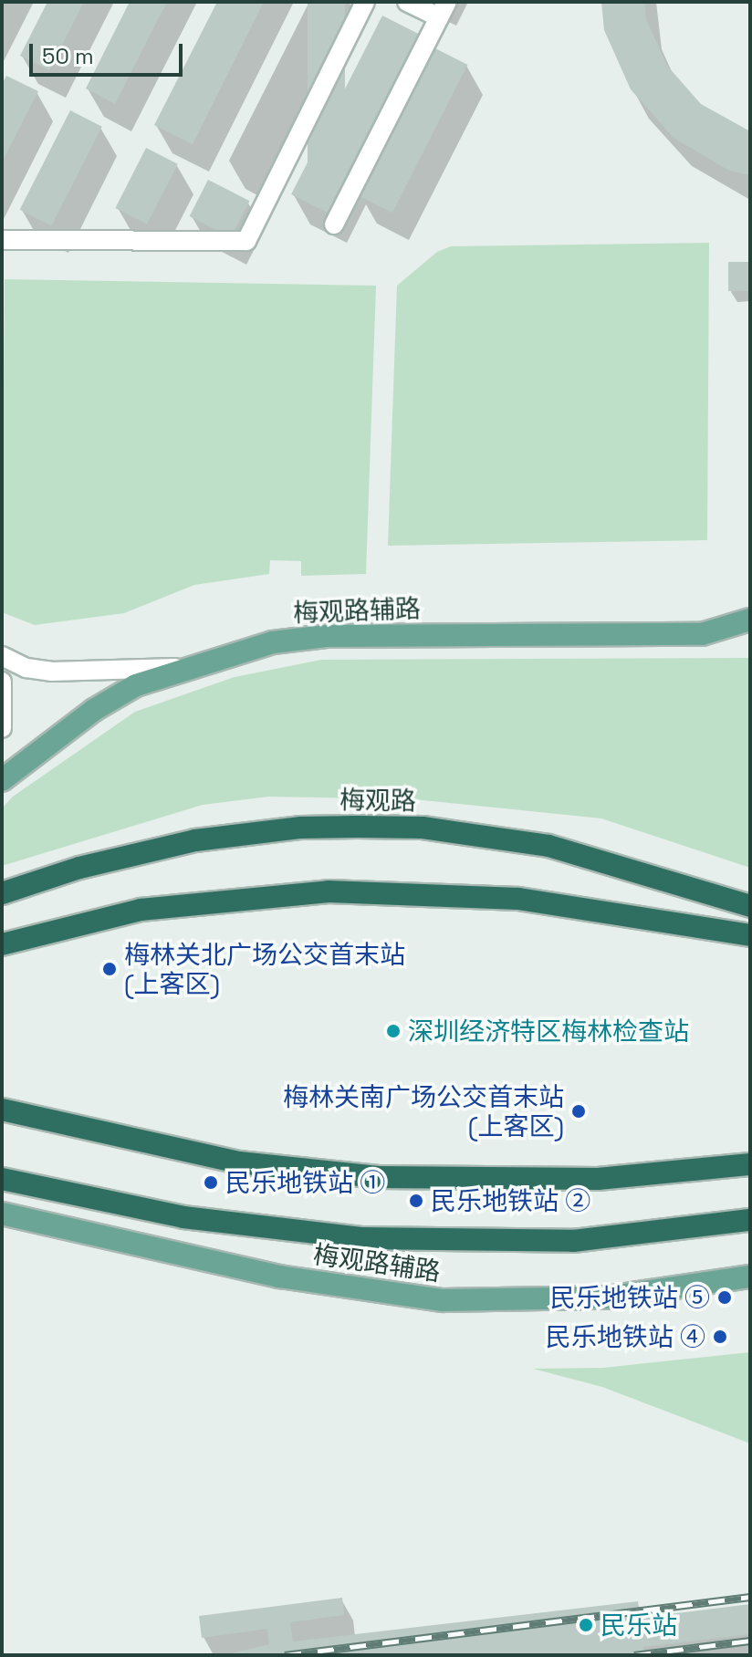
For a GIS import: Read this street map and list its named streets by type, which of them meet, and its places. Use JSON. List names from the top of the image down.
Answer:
{
  "streets": {
    "highway": ["梅观路"],
    "main road": ["梅观路辅路"]
  },
  "places": [
    "梅林关北广场公交首末站 (上客区)",
    "深圳经济特区梅林检查站",
    "梅林关南广场公交首末站 (上客区)",
    "民乐地铁站 ①",
    "民乐地铁站 ②",
    "民乐地铁站 ⑤",
    "民乐地铁站 ④",
    "民乐站"
  ],
  "scale_bar": "50 m"
}
